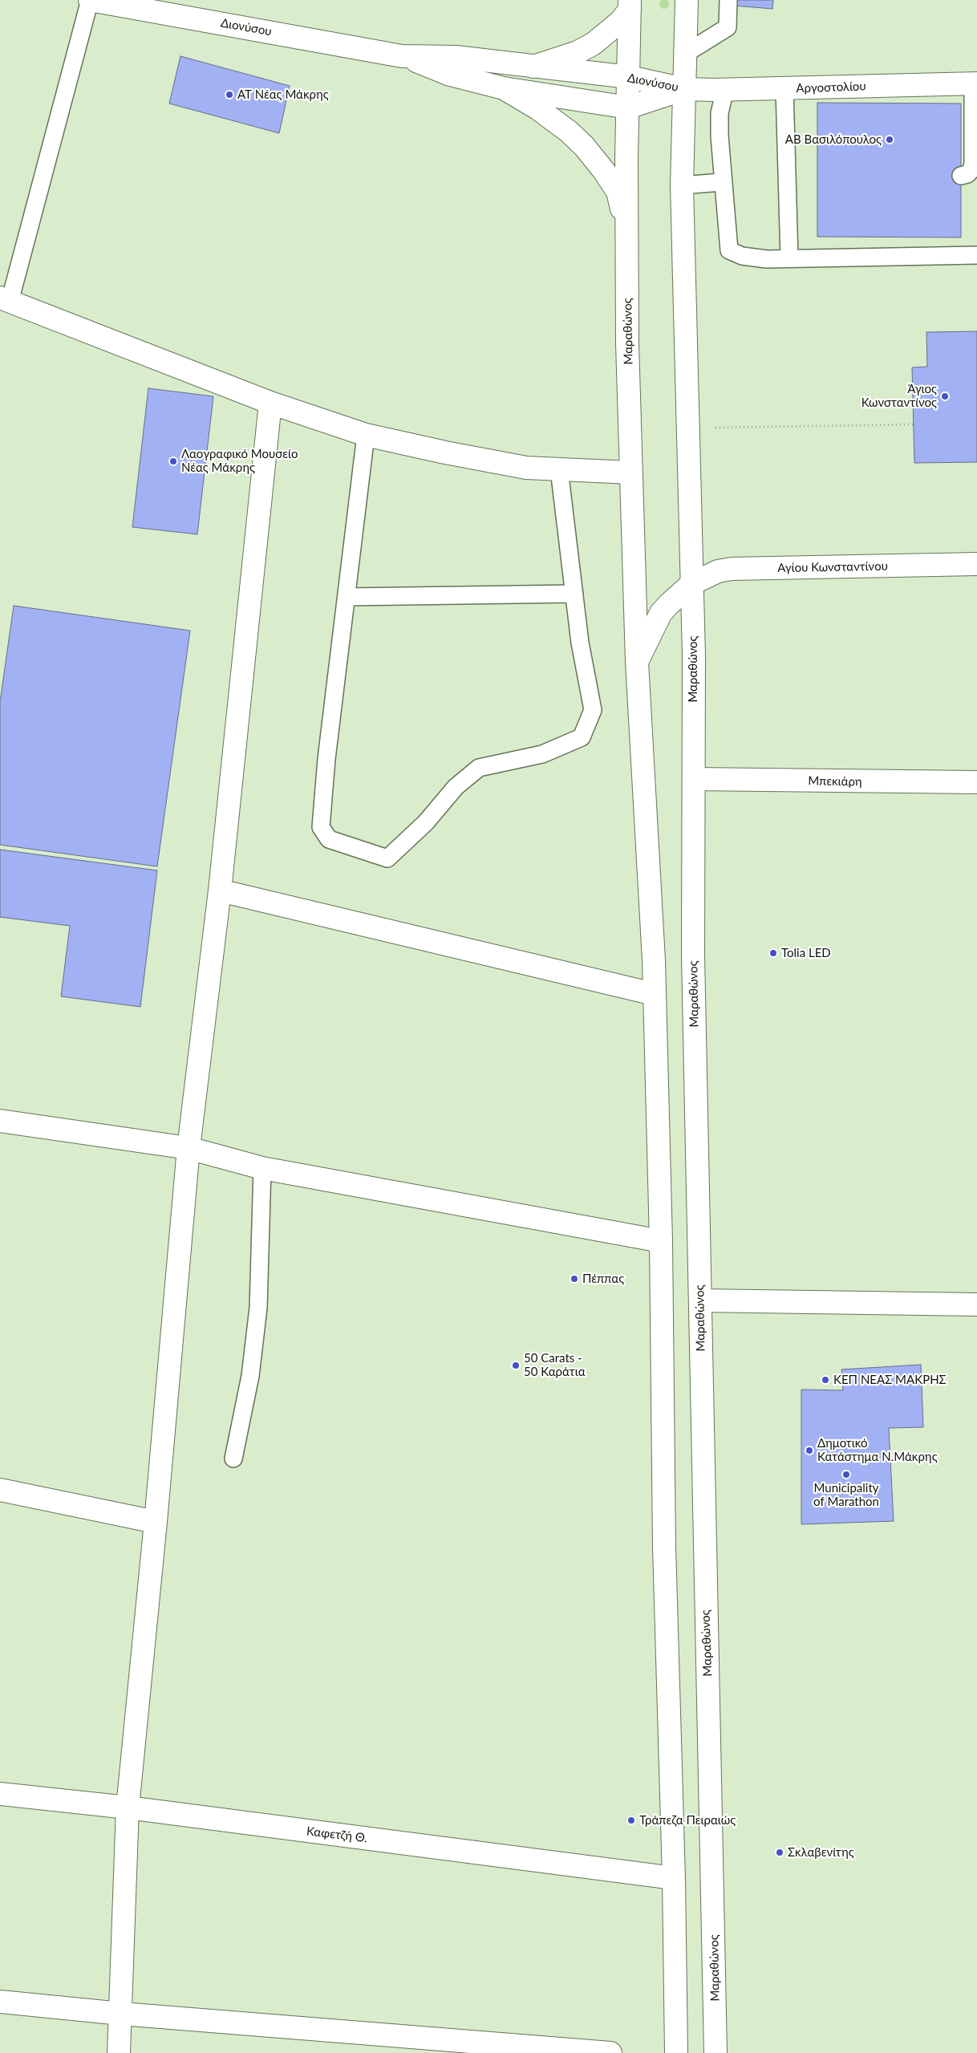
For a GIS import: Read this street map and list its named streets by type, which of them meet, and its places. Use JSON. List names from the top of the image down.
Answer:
{
  "streets": {
    "street": [
      "Διονύσου",
      "Αργοστολίου",
      "Μαραθώνος",
      "Αγίου Κωνσταντίνου",
      "Μπεκιάρη",
      "Καφετζή Θ."
    ]
  },
  "crossings": [
    ["Διονύσου", "Αργοστολίου"],
    ["Διονύσου", "Μαραθώνος"],
    ["Αργοστολίου", "Μαραθώνος"],
    ["Μαραθώνος", "Αγίου Κωνσταντίνου"],
    ["Μαραθώνος", "Μπεκιάρη"],
    ["Μαραθώνος", "Καφετζή Θ."]
  ],
  "places": [
    "ΑΤ Νέας Μάκρης",
    "ΑΒ Βασιλόπουλος",
    "Άγιος Κωνσταντίνος",
    "Λαογραφικό Μουσείο Νέας Μάκρης",
    "Tolia LED",
    "Πέππας",
    "50 Carats - 50 Καράτια",
    "ΚΕΠ ΝΕΑΣ ΜΑΚΡΗΣ",
    "Δημοτικό Κατάστημα Ν.Μάκρης",
    "Municipality of Marathon",
    "Τράπεζα Πειραιώς",
    "Σκλαβενίτης"
  ]
}
